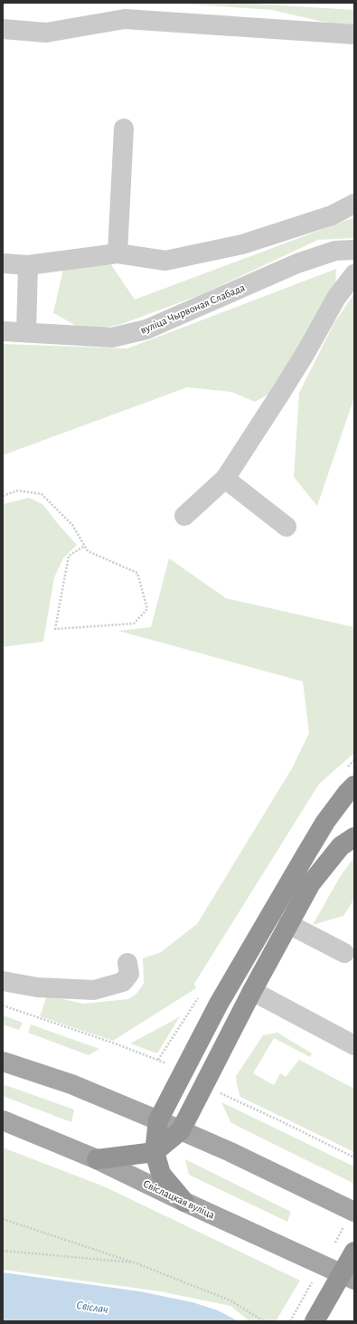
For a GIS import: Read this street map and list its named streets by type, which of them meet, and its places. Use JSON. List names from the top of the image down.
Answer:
{
  "streets": {
    "main road": ["Свіслацкая вуліца"],
    "street": ["вуліца Чырвоная Слабада"]
  },
  "water": ["Свіслач"]
}
